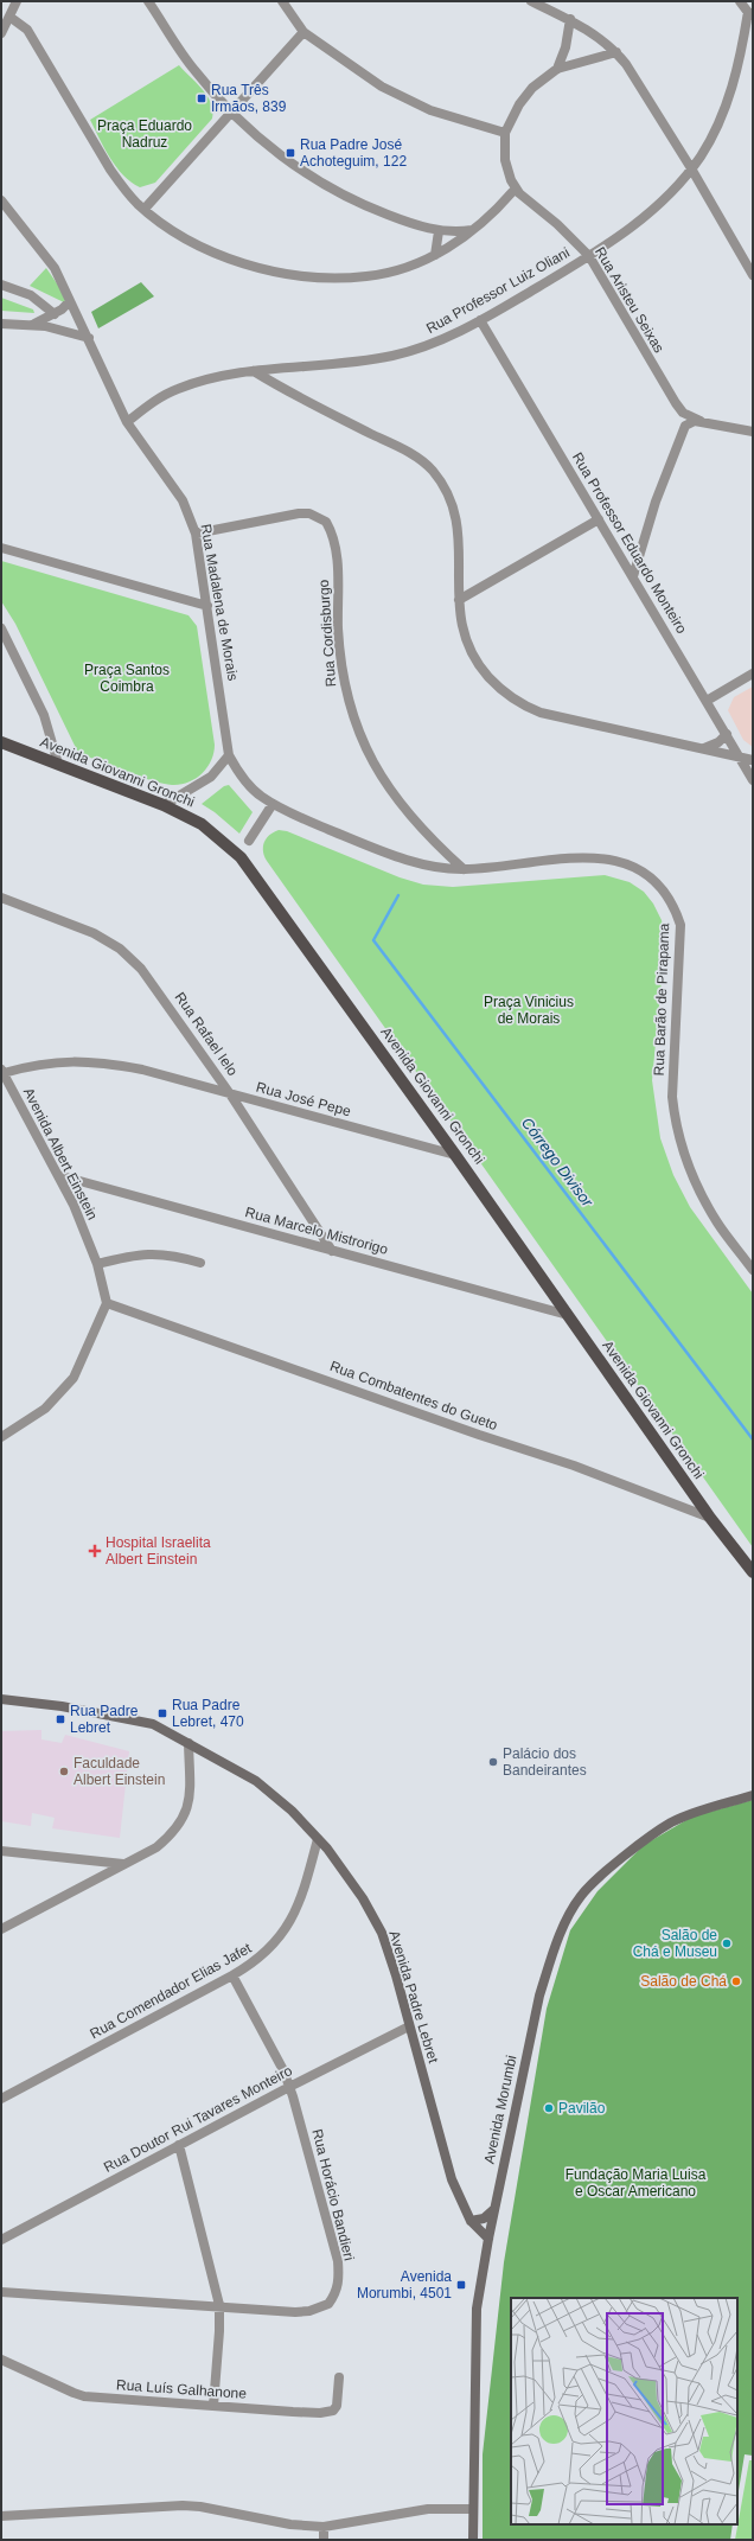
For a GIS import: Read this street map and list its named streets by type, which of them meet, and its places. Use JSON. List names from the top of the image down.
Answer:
{
  "streets": {
    "main road": ["Avenida Giovanni Gronchi", "Avenida Padre Lebret", "Avenida Morumbi"],
    "street": [
      "Rua Professor Luiz Oliani",
      "Rua Aristeu Seixas",
      "Rua Professor Eduardo Monteiro",
      "Rua Madalena de Morais",
      "Rua Cordisburgo",
      "Rua Barão de Pirapama",
      "Rua Rafael Ielo",
      "Rua José Pepe",
      "Avenida Albert Einstein",
      "Rua Marcelo Mistrorigo",
      "Rua Combatentes do Gueto",
      "Rua Comendador Elias Jafet",
      "Rua Doutor Rui Tavares Monteiro",
      "Rua Horácio Bandieri",
      "Rua Luís Galhanone"
    ]
  },
  "crossings": [
    ["Rua Professor Luiz Oliani", "Rua Aristeu Seixas"],
    ["Rua Professor Luiz Oliani", "Rua Professor Eduardo Monteiro"],
    ["Rua Professor Luiz Oliani", "Rua Madalena de Morais"],
    ["Rua Madalena de Morais", "Rua Cordisburgo"],
    ["Rua Madalena de Morais", "Rua Barão de Pirapama"],
    ["Rua Cordisburgo", "Rua Barão de Pirapama"],
    ["Avenida Giovanni Gronchi", "Rua José Pepe"],
    ["Avenida Giovanni Gronchi", "Rua Marcelo Mistrorigo"],
    ["Avenida Giovanni Gronchi", "Rua Combatentes do Gueto"],
    ["Rua Rafael Ielo", "Rua José Pepe"],
    ["Rua Rafael Ielo", "Rua Marcelo Mistrorigo"],
    ["Rua José Pepe", "Avenida Albert Einstein"],
    ["Avenida Albert Einstein", "Rua Marcelo Mistrorigo"],
    ["Avenida Albert Einstein", "Rua Combatentes do Gueto"],
    ["Rua Comendador Elias Jafet", "Avenida Padre Lebret"],
    ["Rua Comendador Elias Jafet", "Rua Horácio Bandieri"],
    ["Avenida Padre Lebret", "Avenida Morumbi"],
    ["Avenida Padre Lebret", "Rua Doutor Rui Tavares Monteiro"],
    ["Rua Doutor Rui Tavares Monteiro", "Rua Horácio Bandieri"]
  ],
  "water": ["Córrego Divisor"],
  "parks": [
    "Praça Eduardo Nadruz",
    "Praça Santos Coimbra",
    "Praça Vinicius de Morais",
    "Fundação Maria Luisa e Oscar Americano"
  ],
  "places": {
    "transit": [
      "Rua Três Irmãos, 839",
      "Rua Padre José Achoteguim, 122",
      "Rua Padre Lebret, 470",
      "Rua Padre Lebret",
      "Avenida Morumbi, 4501"
    ],
    "health": ["Hospital Israelita Albert Einstein"],
    "other": [
      "Palácio dos Bandeirantes",
      "Faculdade Albert Einstein",
      "Salão de Chá e Museu",
      "Salão de Chá",
      "Pavilão"
    ]
  }
}
